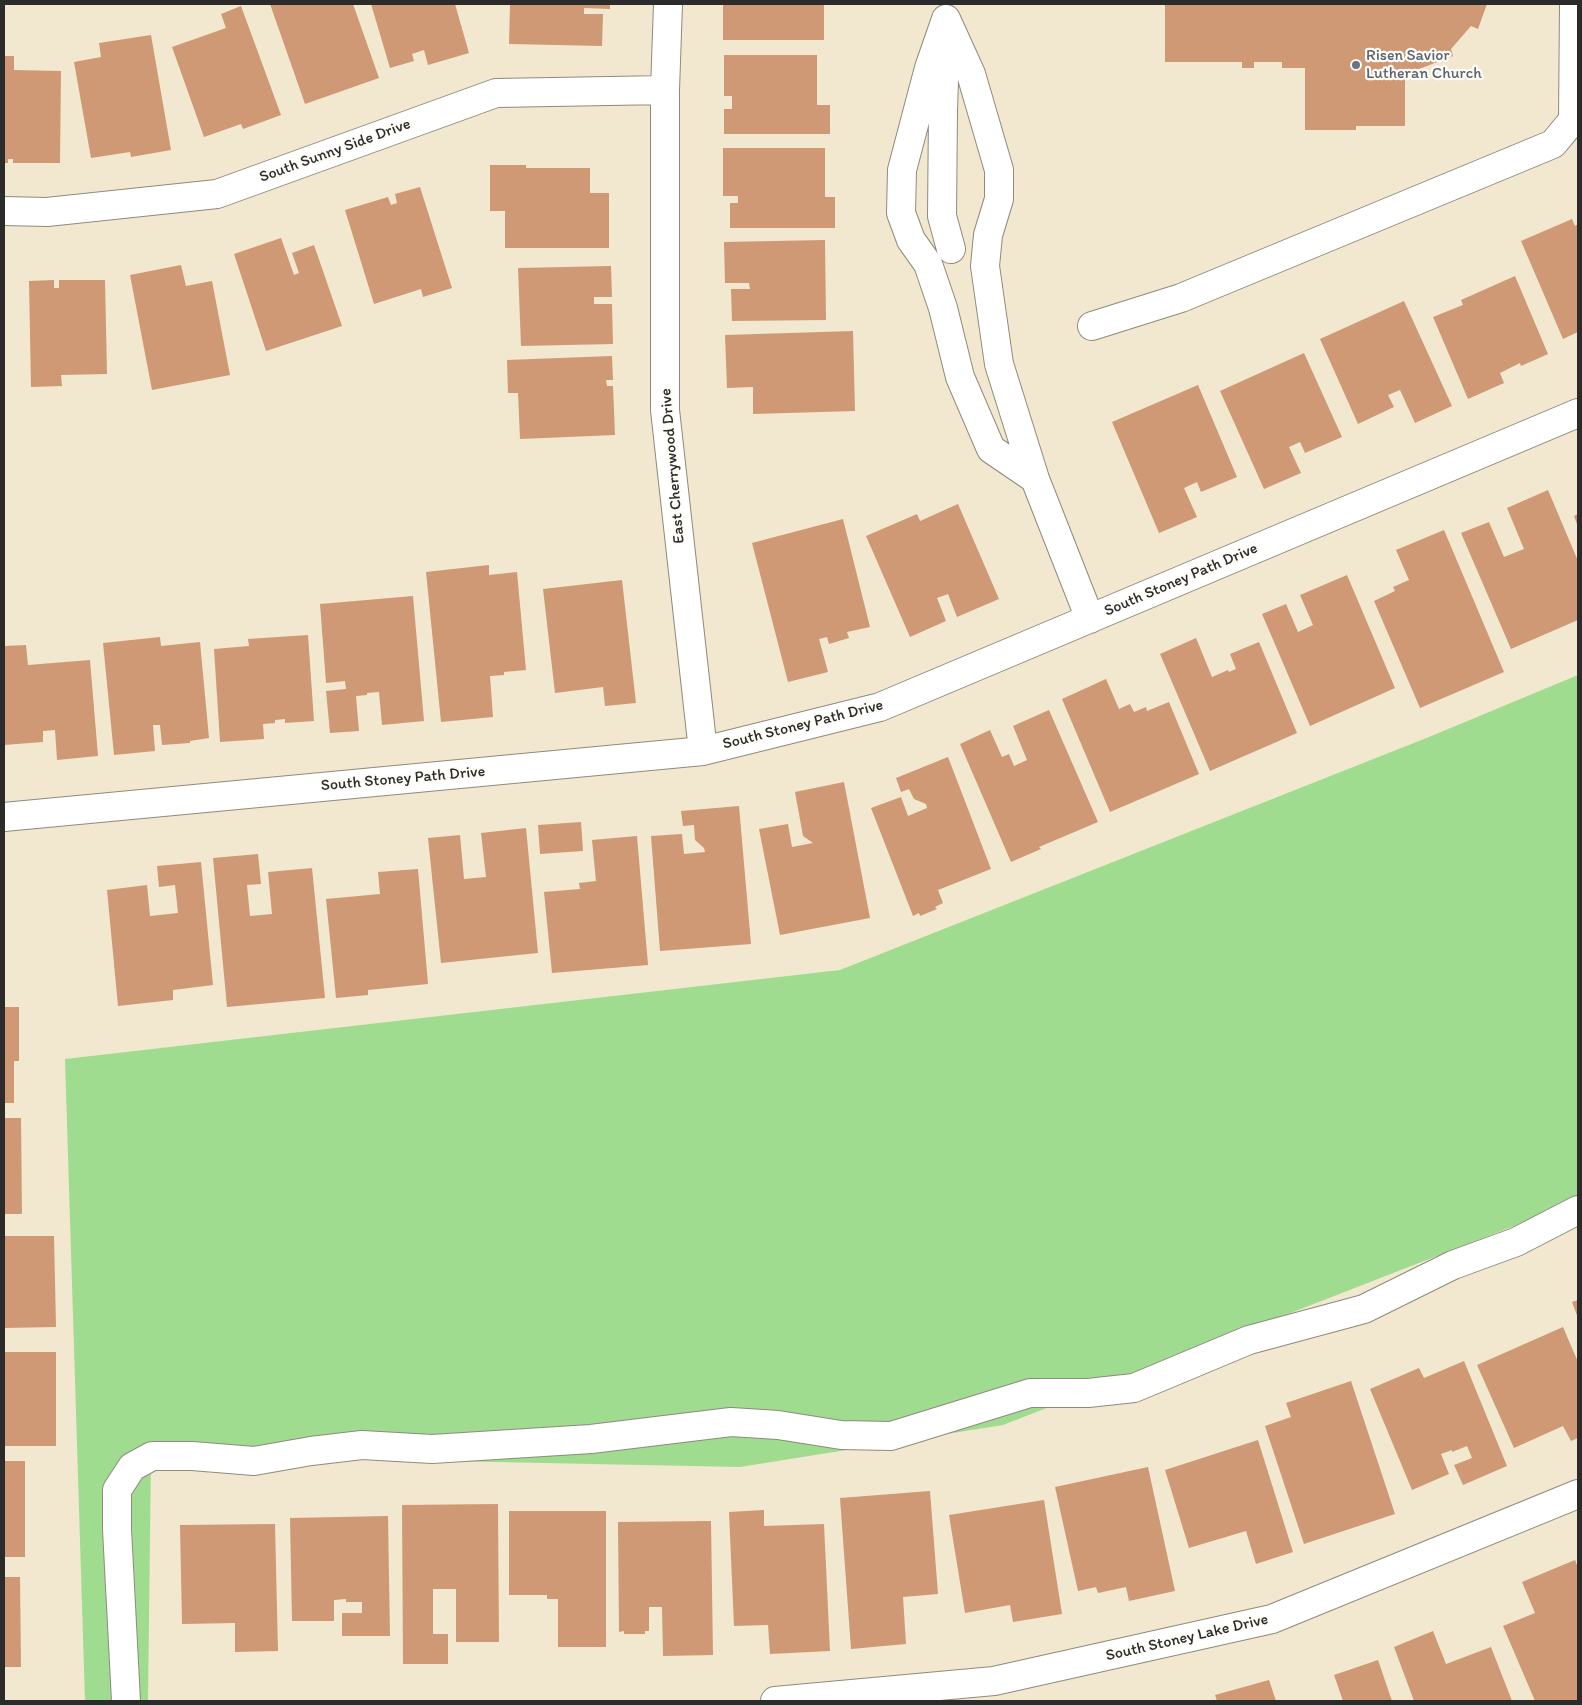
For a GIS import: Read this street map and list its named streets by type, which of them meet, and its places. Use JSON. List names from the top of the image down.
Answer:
{
  "streets": {
    "street": [
      "South Sunny Side Drive",
      "East Cherrywood Drive",
      "South Stoney Path Drive",
      "South Stoney Lake Drive"
    ]
  },
  "crossings": [
    ["South Sunny Side Drive", "East Cherrywood Drive"],
    ["East Cherrywood Drive", "South Stoney Path Drive"]
  ],
  "places": ["Risen Savior Lutheran Church"]
}
